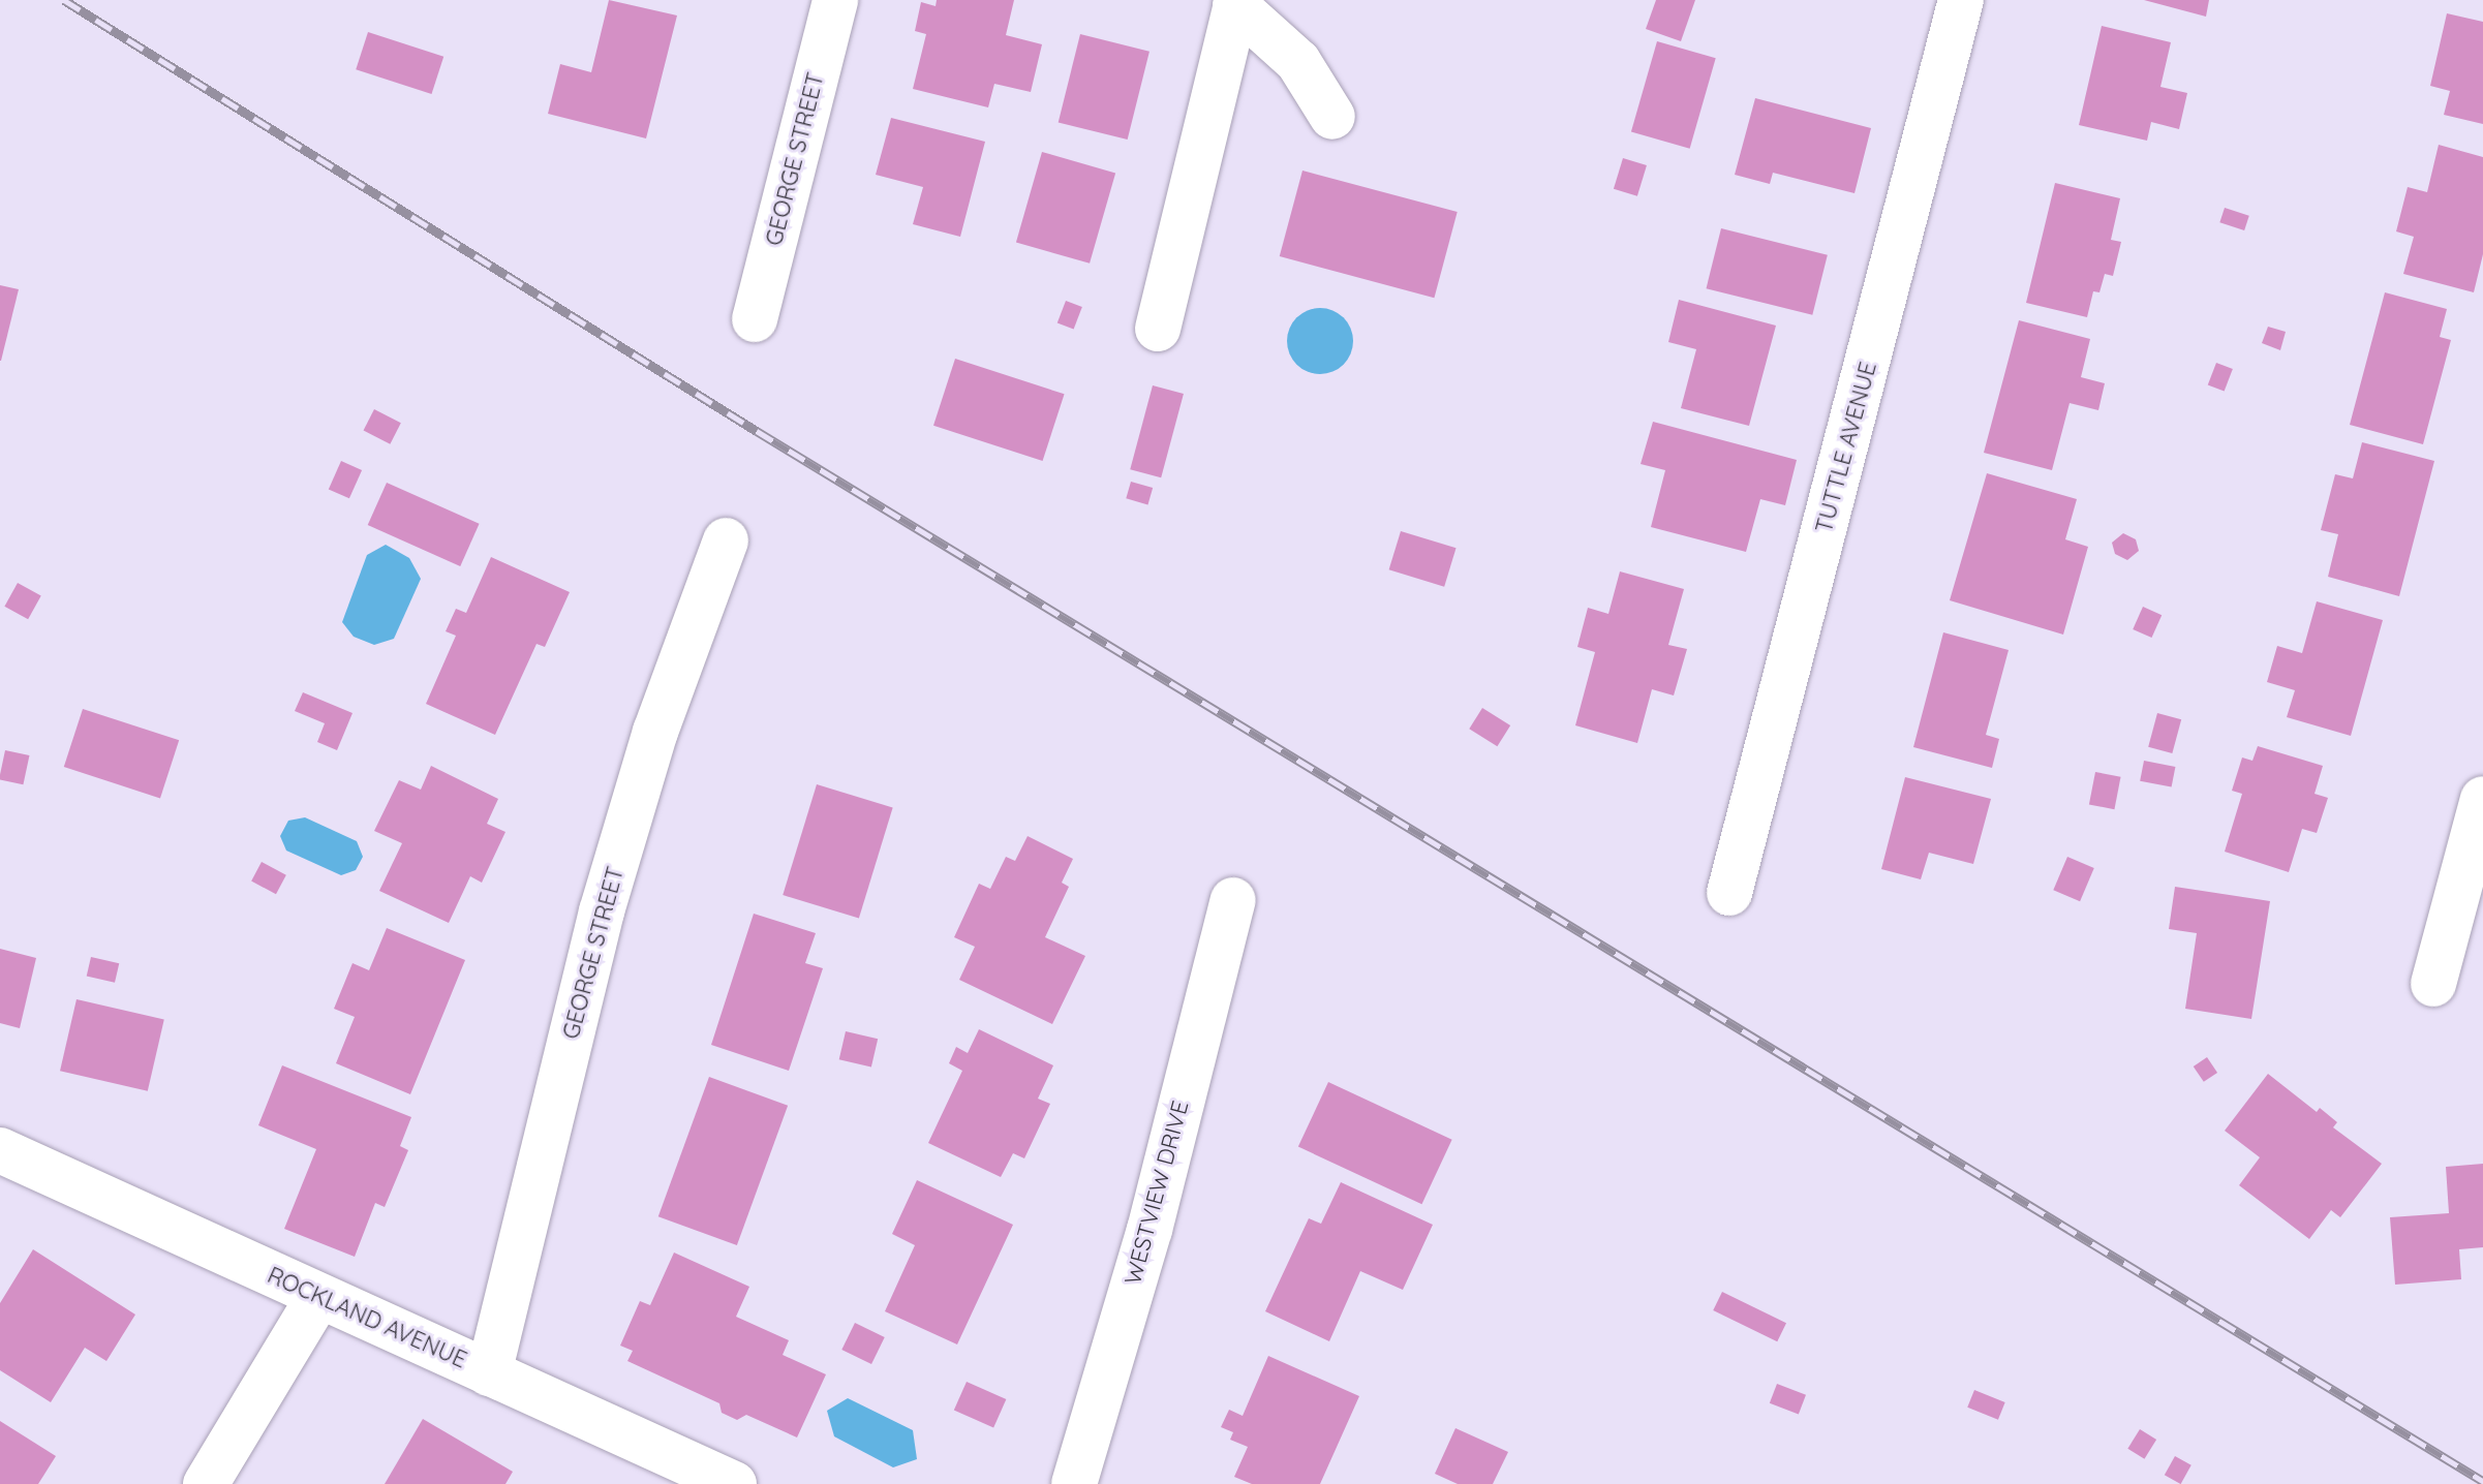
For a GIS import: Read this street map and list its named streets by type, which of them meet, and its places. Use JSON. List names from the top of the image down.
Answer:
{
  "streets": {
    "street": [
      "GEORGE STREET",
      "TUTTLE AVENUE",
      "WESTVIEW DRIVE",
      "ROCKLAND AVENUE"
    ]
  },
  "crossings": [
    ["GEORGE STREET", "ROCKLAND AVENUE"]
  ]
}
